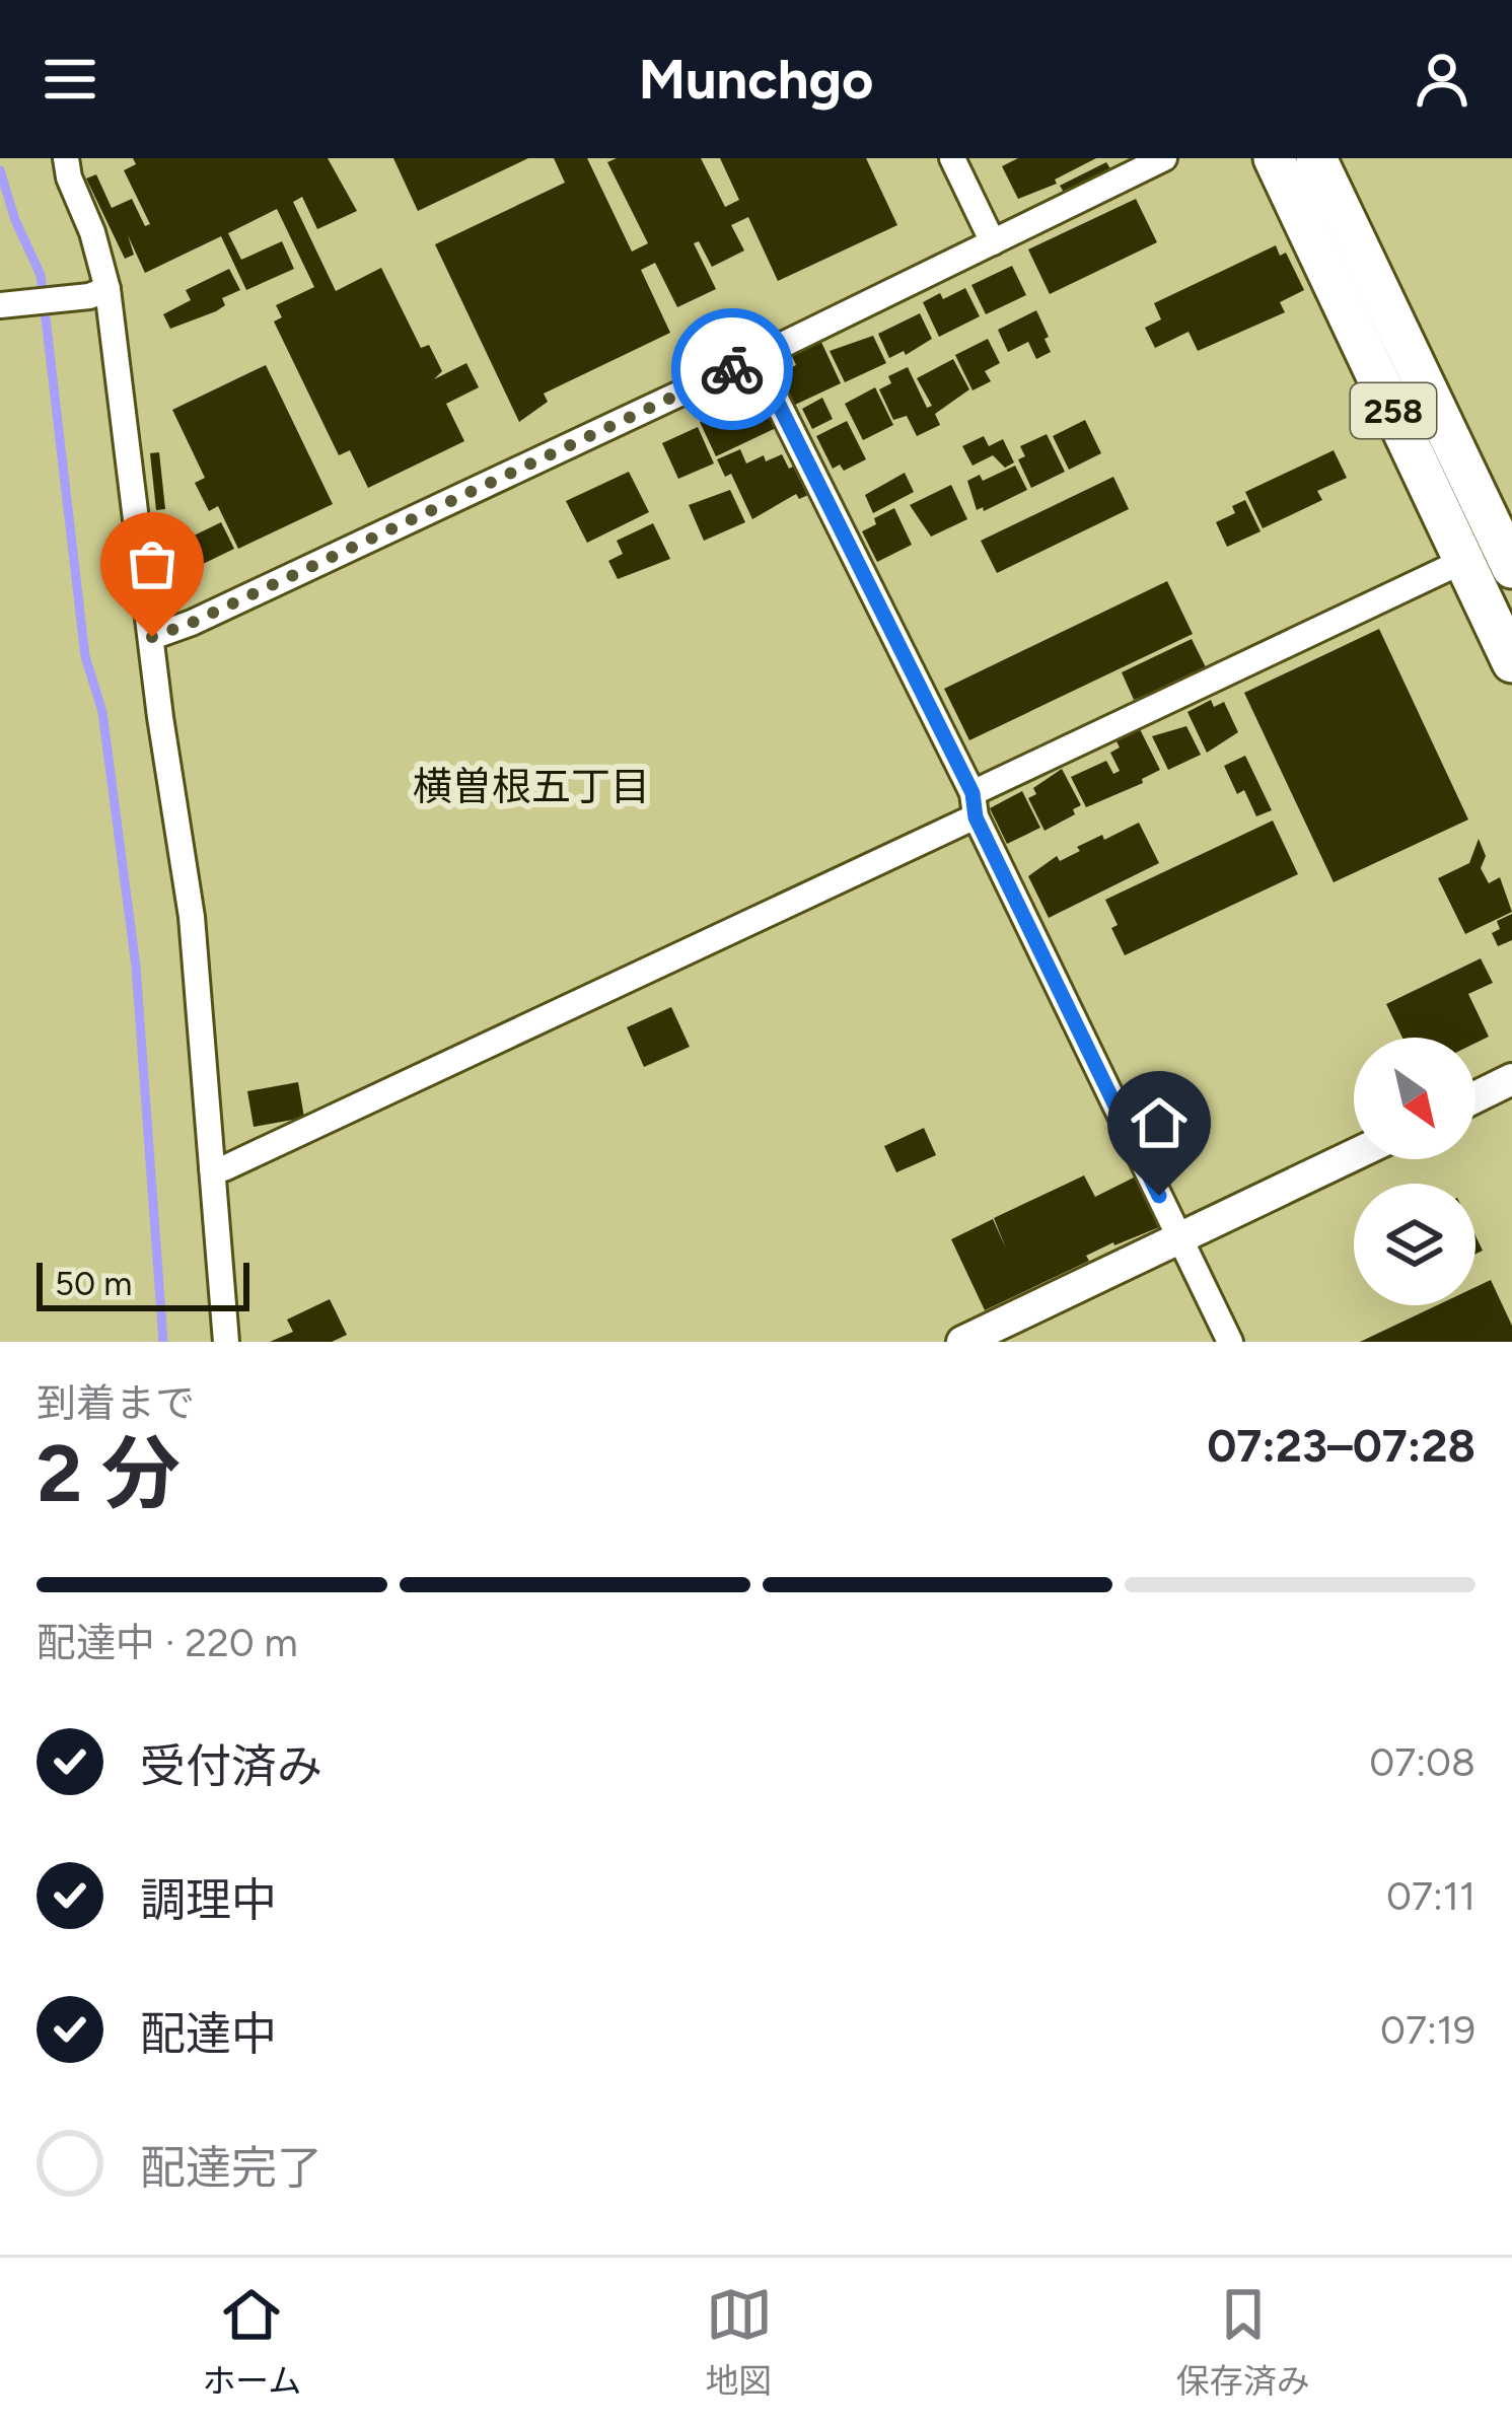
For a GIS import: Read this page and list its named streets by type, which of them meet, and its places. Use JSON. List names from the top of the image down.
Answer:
{
  "streets": {
    "highway": ["258"]
  },
  "districts": ["横曽根五丁目"],
  "scale_bar": "50 m",
  "north": "bottom right",
  "page": {
    "header": "Munchgo",
    "scale": "50 m",
    "heading": ["2 分", "到着まで", "07:23–07:28"],
    "bar": "配達中 · 220 m",
    "list": [
      ["受付済み", "07:08"],
      ["調理中", "07:11"],
      ["配達中", "07:19"],
      "配達完了"
    ],
    "tabs": ["ホーム", "地図", "保存済み"]
  }
}
